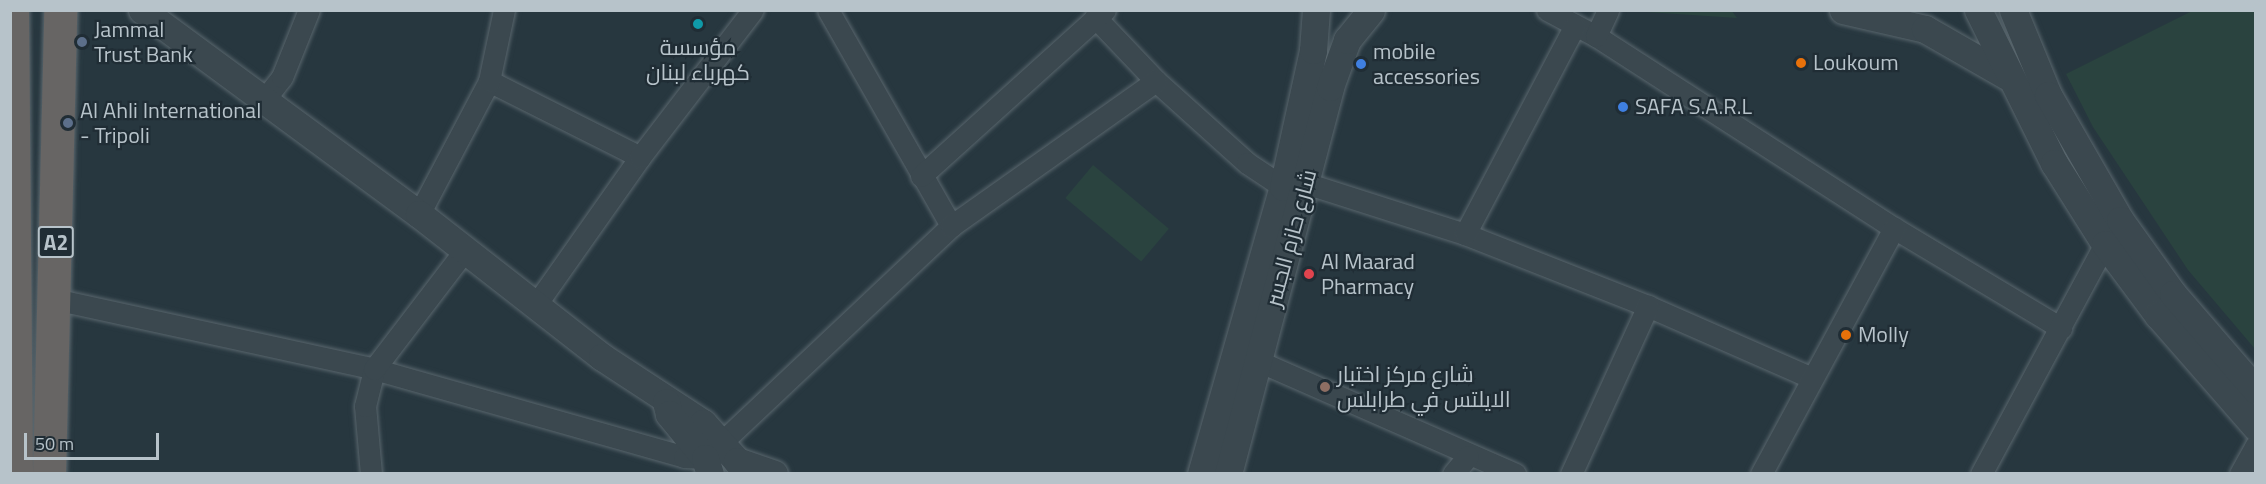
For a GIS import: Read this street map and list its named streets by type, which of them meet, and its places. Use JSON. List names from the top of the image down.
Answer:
{
  "streets": {
    "highway": ["A2"],
    "street": ["شارع حازم الجسر"]
  },
  "places": [
    "مؤسسة كهرباء لبنان",
    "Jammal Trust Bank",
    "Loukoum",
    "mobile accessories",
    "SAFA S.A.R.L",
    "Al Ahli International - Tripoli",
    "Al Maarad Pharmacy",
    "Molly",
    "شارع مركز اختبار الايلتس في طرابلس"
  ],
  "scale_bar": "50 m"
}
